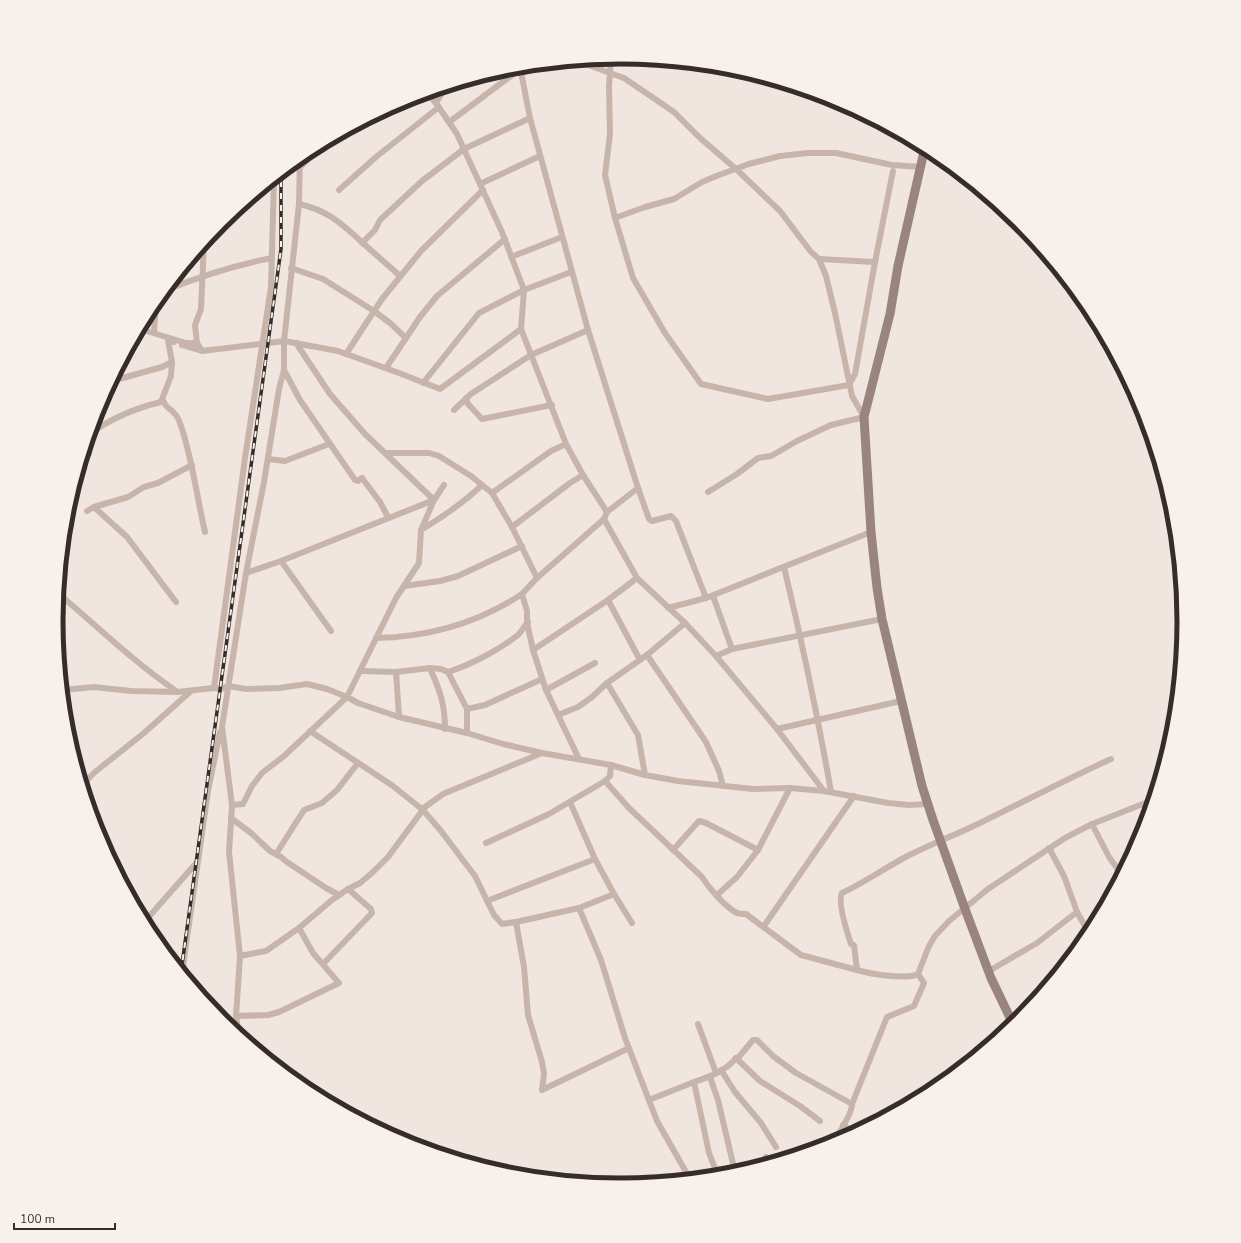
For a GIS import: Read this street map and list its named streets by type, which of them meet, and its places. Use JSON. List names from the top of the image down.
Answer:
{
  "scale_bar": "100 m"
}
